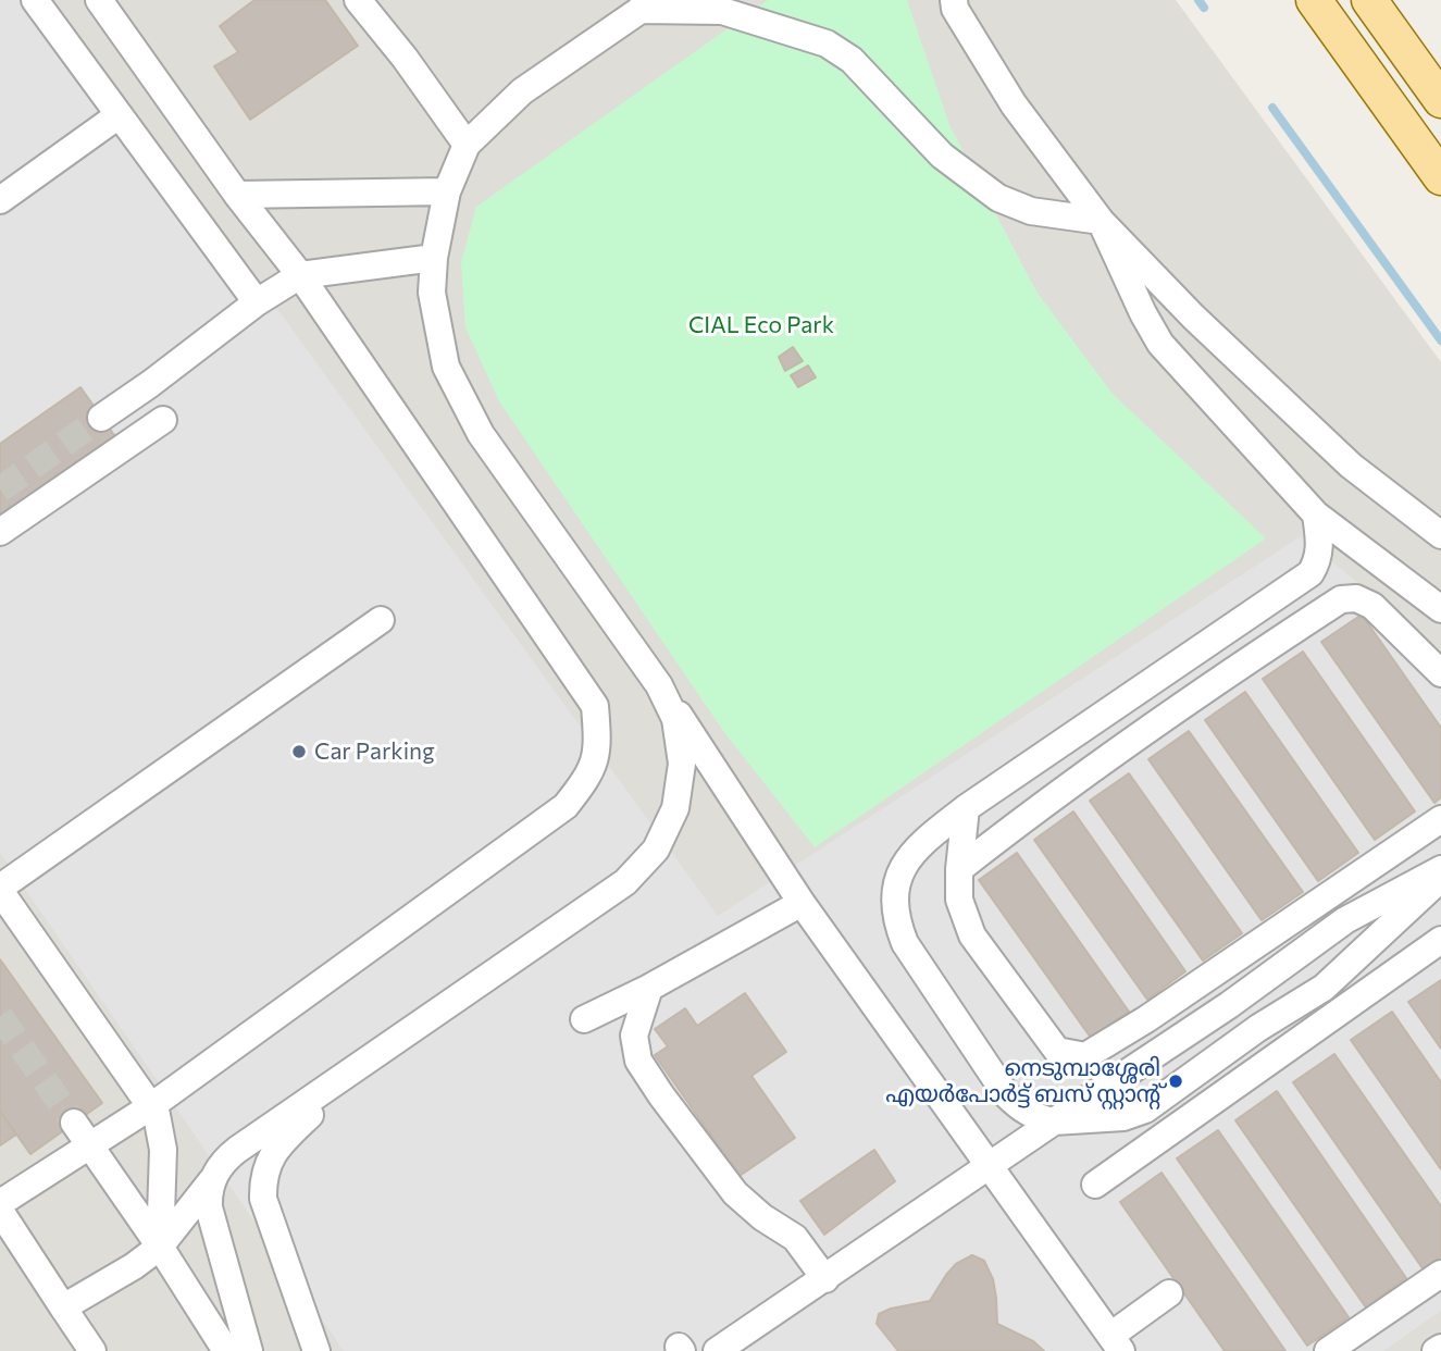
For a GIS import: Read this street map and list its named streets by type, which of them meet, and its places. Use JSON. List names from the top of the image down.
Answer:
{
  "parks": ["CIAL Eco Park"],
  "places": ["Car Parking", "നെടുമ്പാശ്ശേരി എയർപോർട്ട് ബസ് സ്റ്റാന്റ്"]
}
